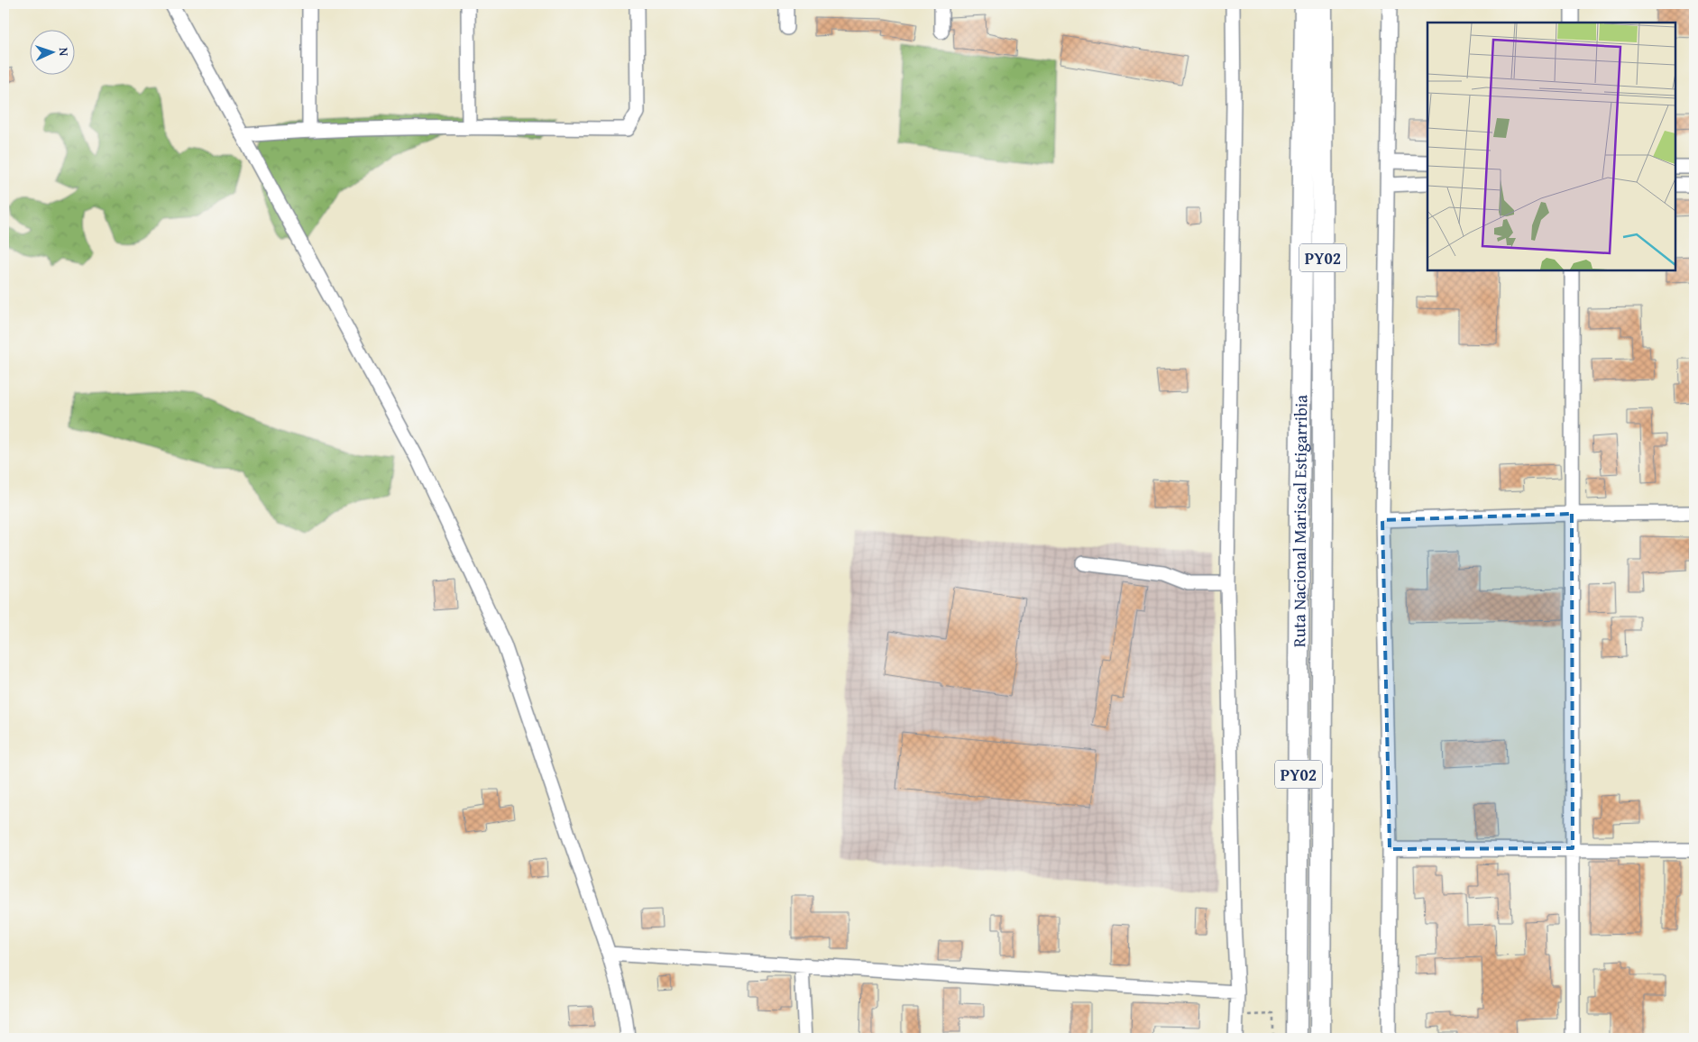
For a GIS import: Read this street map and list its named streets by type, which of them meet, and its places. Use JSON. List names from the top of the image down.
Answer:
{
  "streets": {
    "highway": ["PY02", "Ruta Nacional Mariscal Estigarribia"]
  },
  "north": "right"
}
